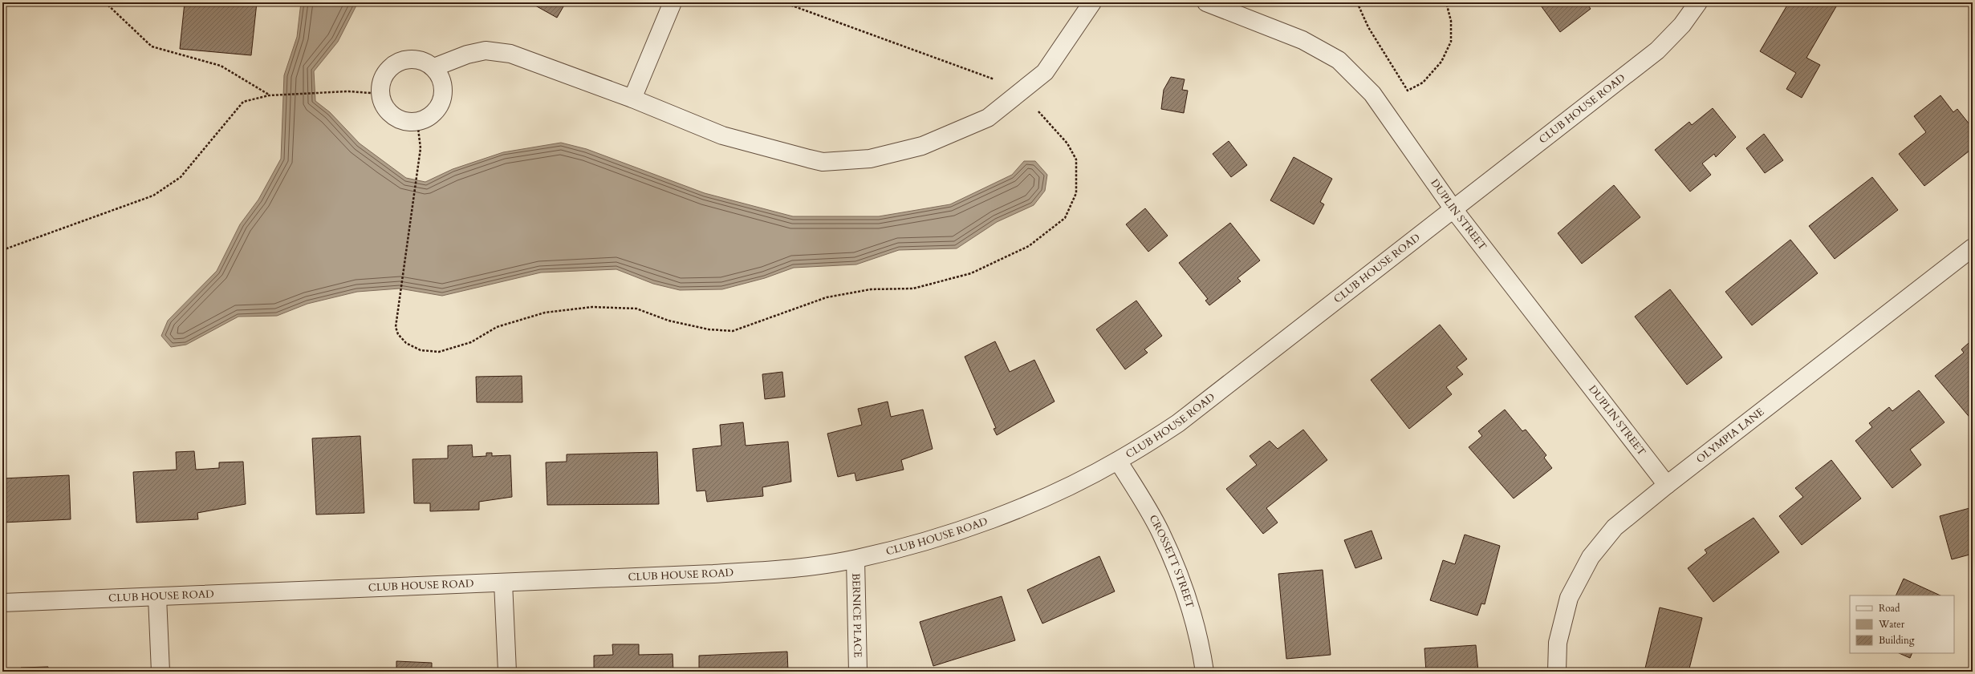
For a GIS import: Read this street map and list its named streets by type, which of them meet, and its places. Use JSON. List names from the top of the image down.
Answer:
{
  "streets": {
    "street": [
      "CLUB HOUSE ROAD",
      "DUPLIN STREET",
      "OLYMPIA LANE",
      "CROSSETT STREET",
      "BERNICE PLACE"
    ]
  },
  "crossings": [
    ["CLUB HOUSE ROAD", "DUPLIN STREET"],
    ["CLUB HOUSE ROAD", "CROSSETT STREET"],
    ["CLUB HOUSE ROAD", "BERNICE PLACE"],
    ["DUPLIN STREET", "OLYMPIA LANE"]
  ],
  "legend": ["Road", "Water", "Building"]
}
